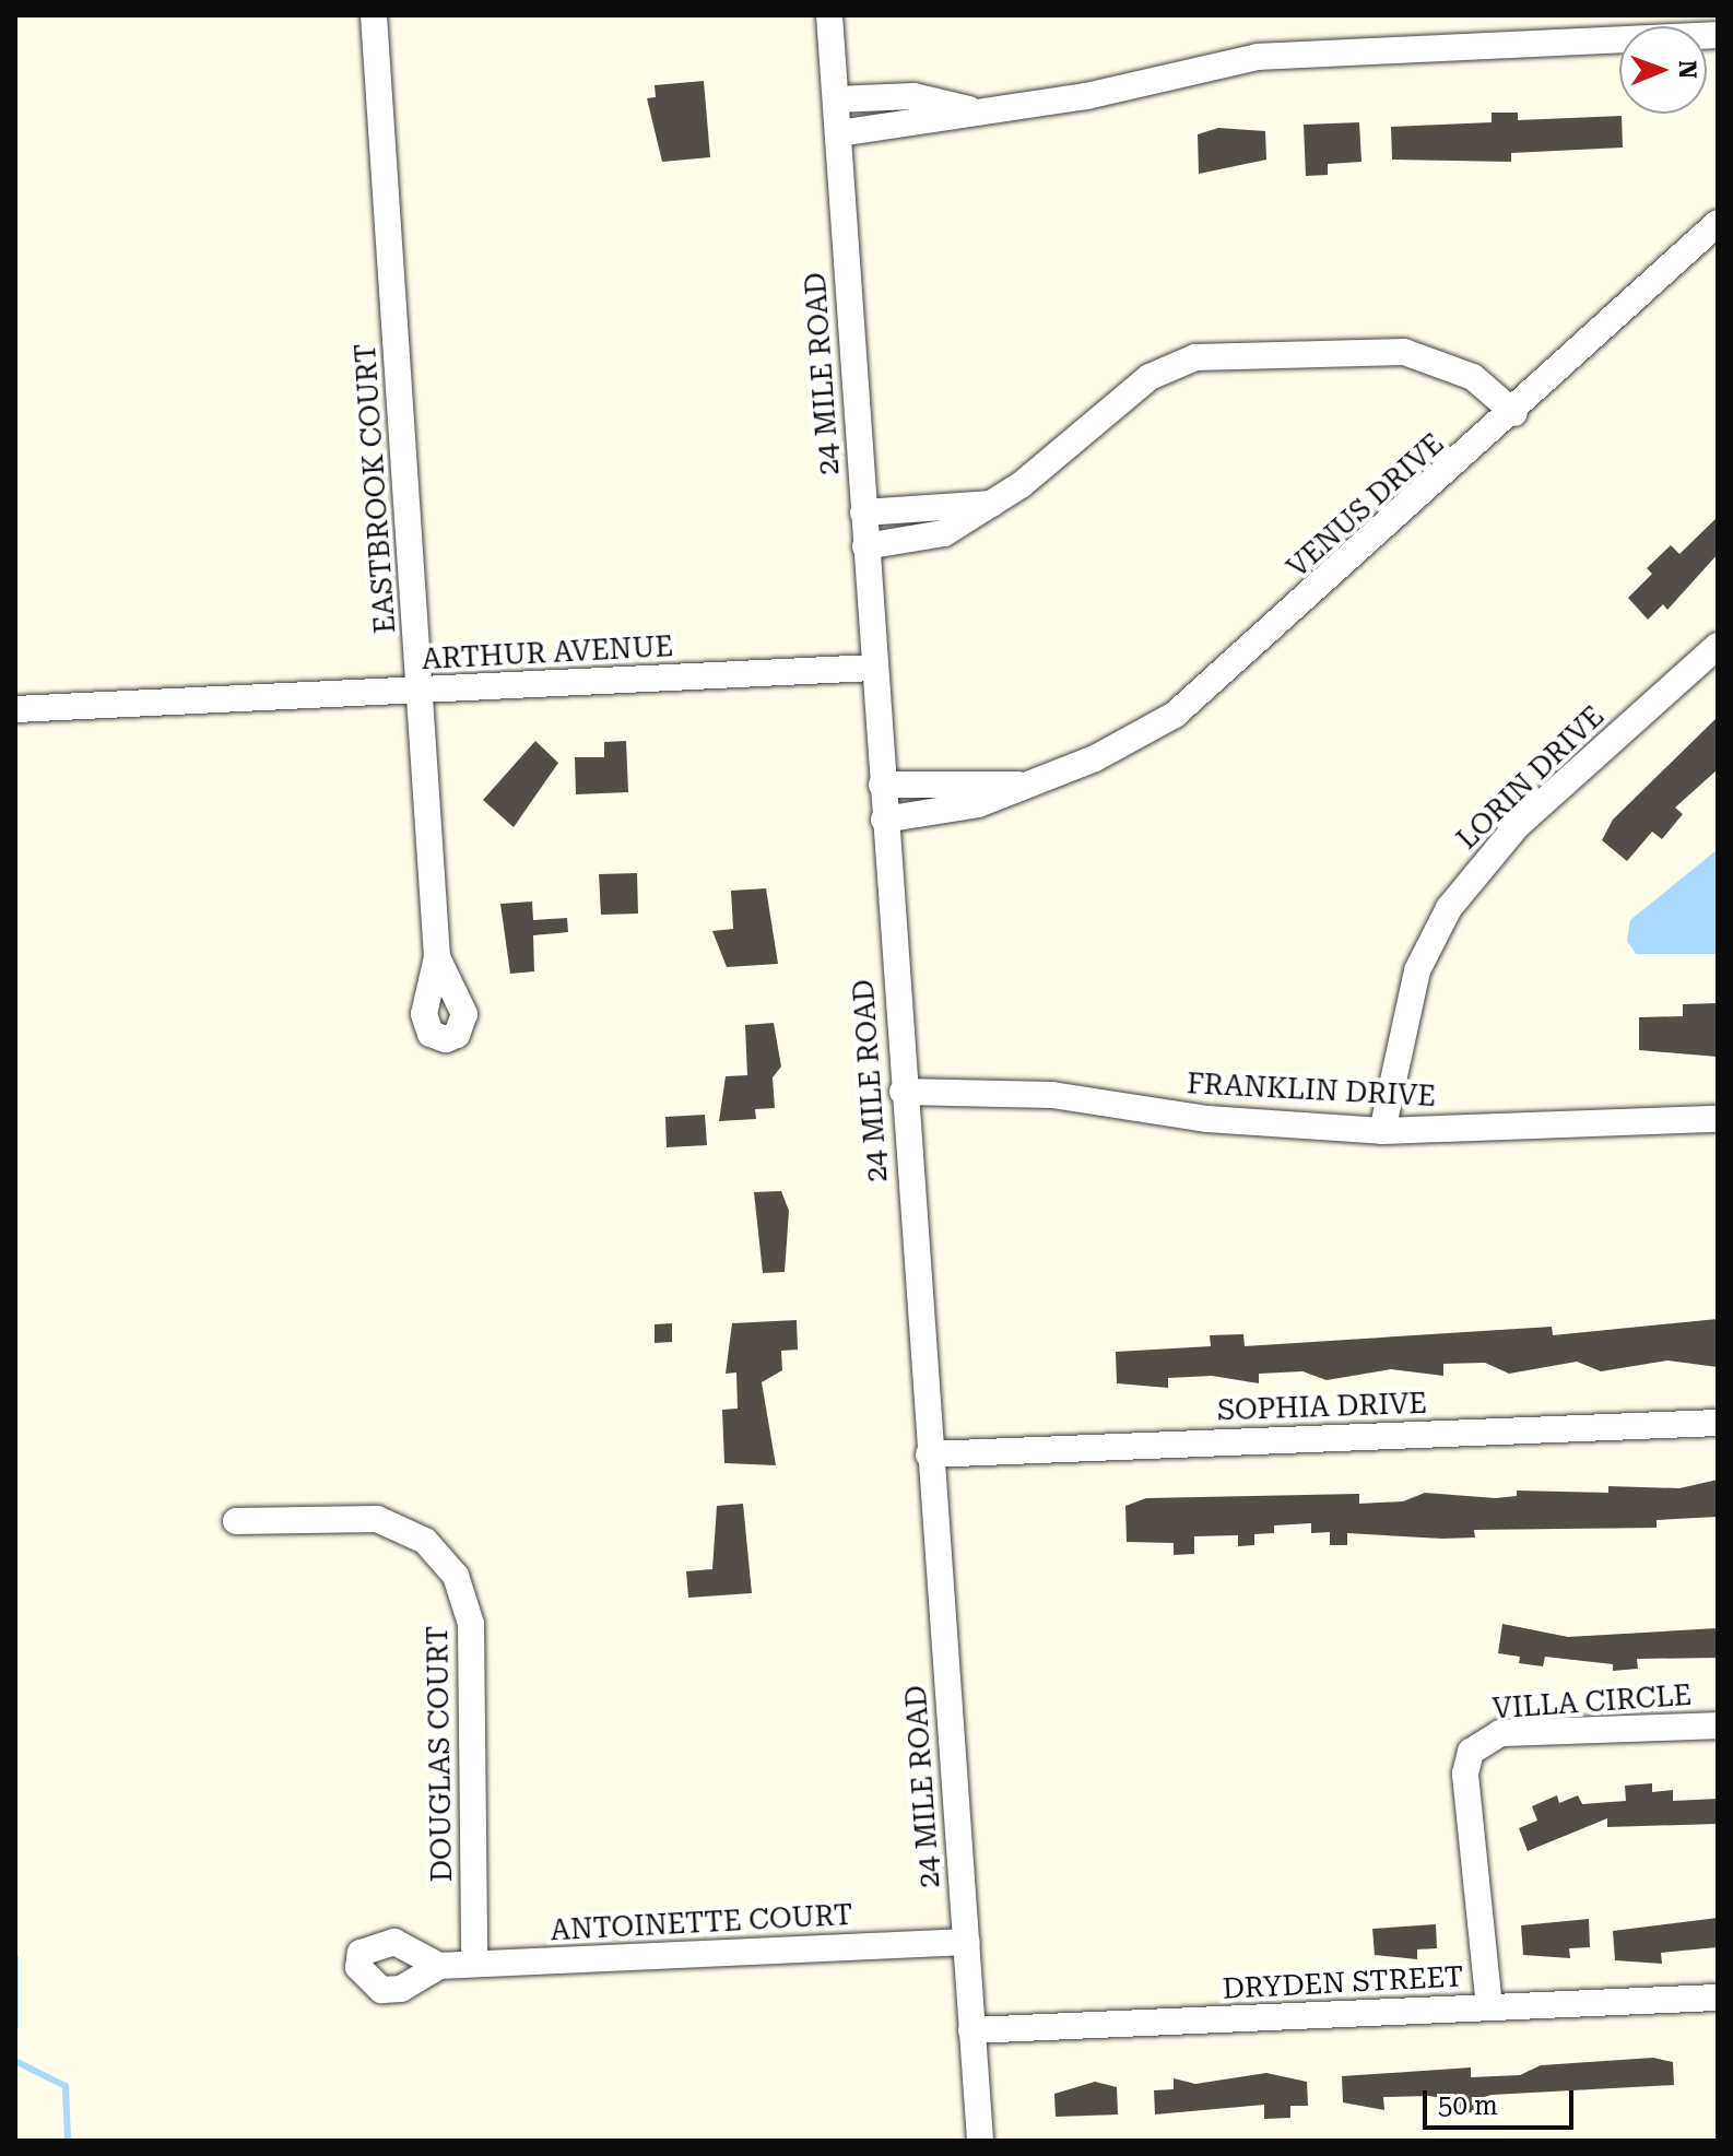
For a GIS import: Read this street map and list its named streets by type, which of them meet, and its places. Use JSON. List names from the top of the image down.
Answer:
{
  "streets": {
    "street": [
      "24 MILE ROAD",
      "EASTBROOK COURT",
      "VENUS DRIVE",
      "ARTHUR AVENUE",
      "LORIN DRIVE",
      "FRANKLIN DRIVE",
      "SOPHIA DRIVE",
      "VILLA CIRCLE",
      "DOUGLAS COURT",
      "ANTOINETTE COURT",
      "DRYDEN STREET"
    ]
  },
  "crossings": [
    ["24 MILE ROAD", "VENUS DRIVE"],
    ["24 MILE ROAD", "ARTHUR AVENUE"],
    ["24 MILE ROAD", "FRANKLIN DRIVE"],
    ["24 MILE ROAD", "SOPHIA DRIVE"],
    ["24 MILE ROAD", "ANTOINETTE COURT"],
    ["24 MILE ROAD", "DRYDEN STREET"],
    ["EASTBROOK COURT", "ARTHUR AVENUE"],
    ["LORIN DRIVE", "FRANKLIN DRIVE"],
    ["VILLA CIRCLE", "DRYDEN STREET"],
    ["DOUGLAS COURT", "ANTOINETTE COURT"]
  ],
  "scale_bar": "50 m",
  "north": "right"
}
